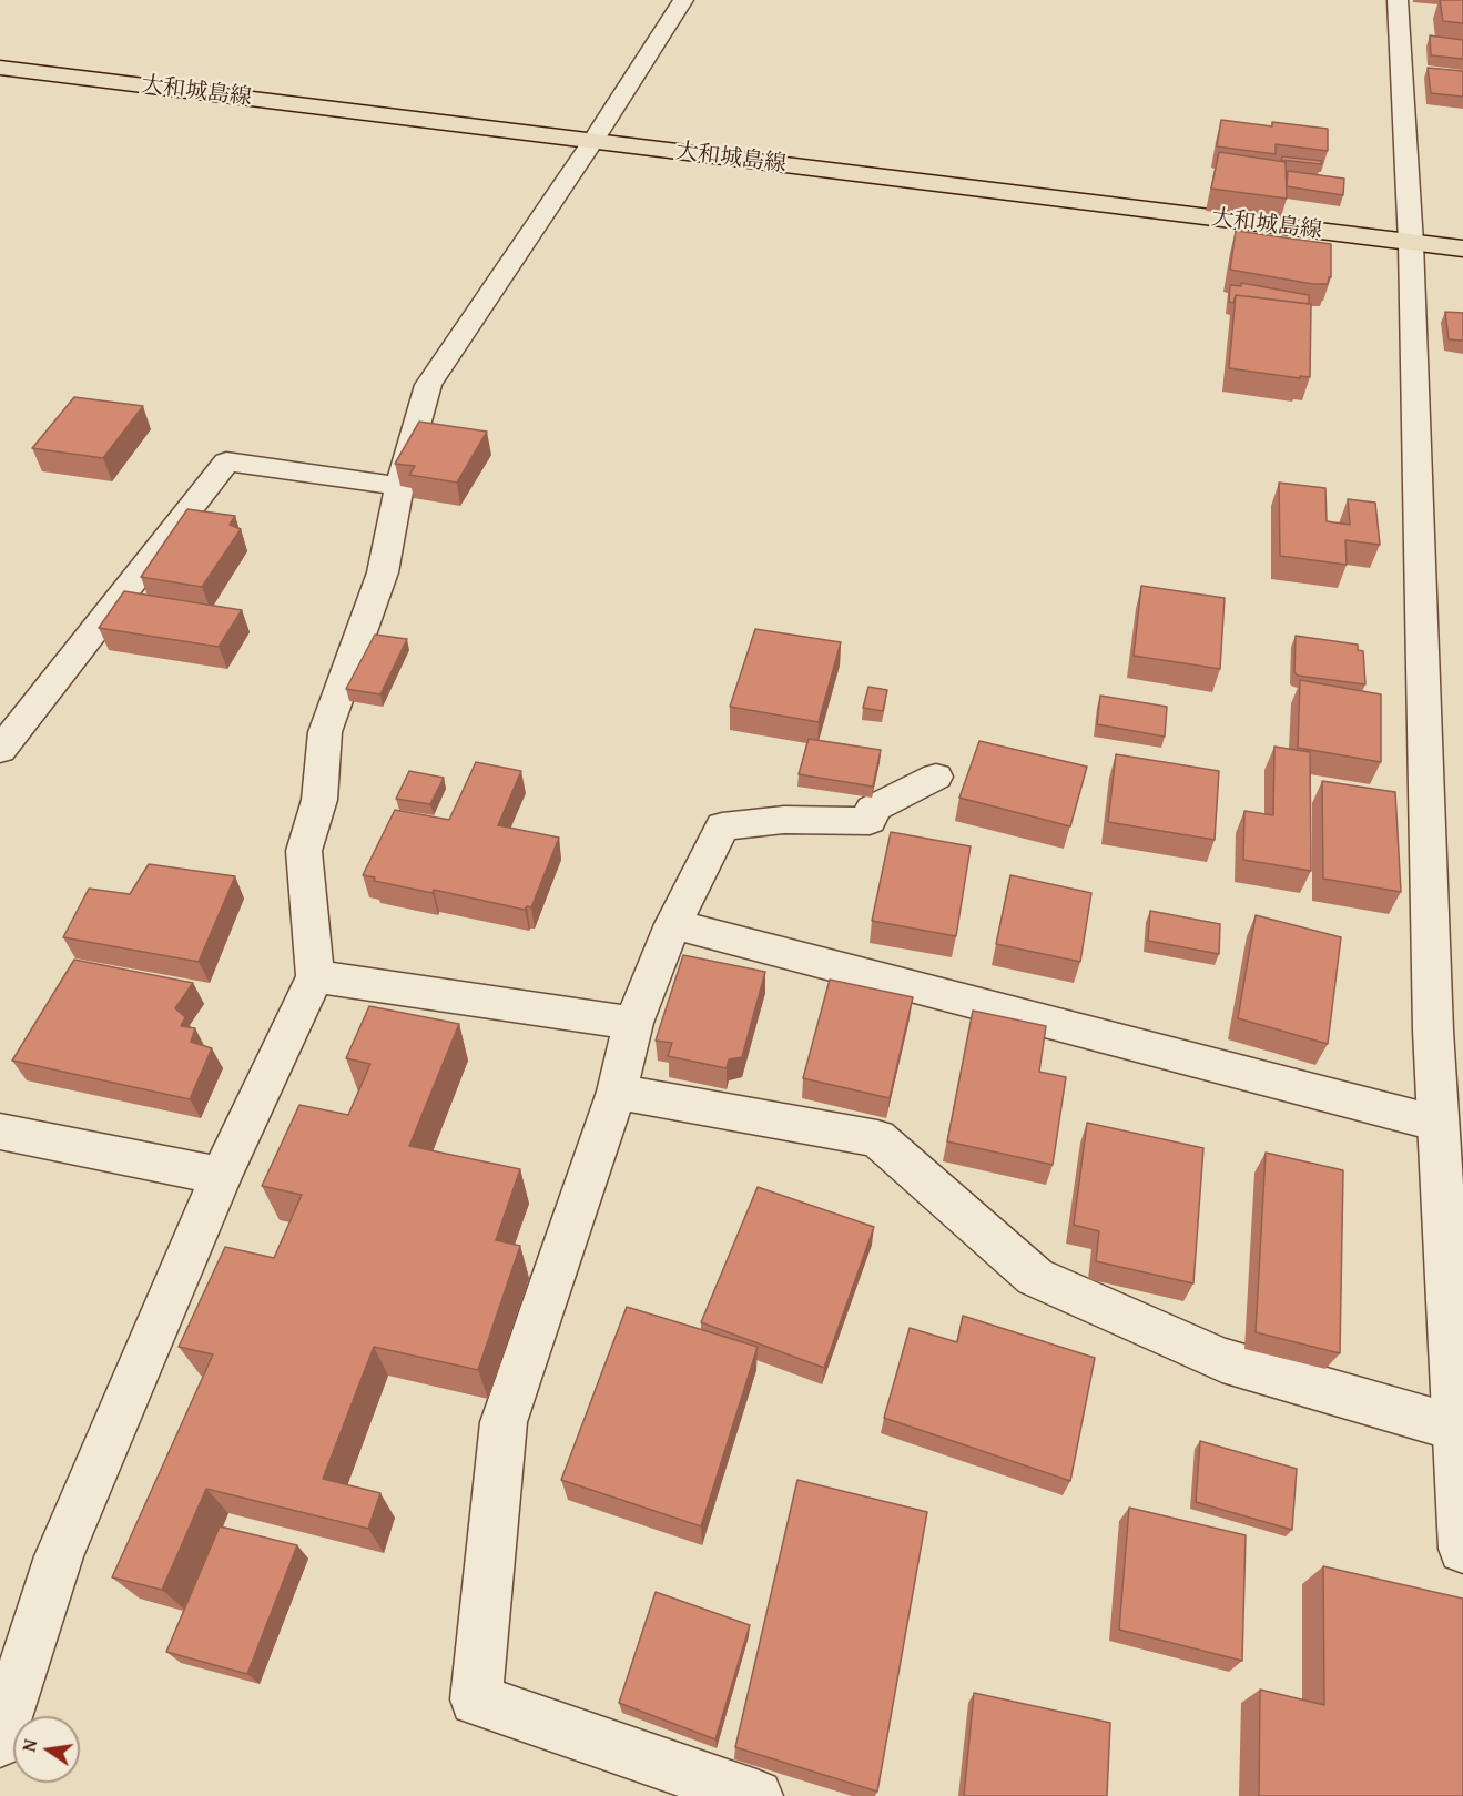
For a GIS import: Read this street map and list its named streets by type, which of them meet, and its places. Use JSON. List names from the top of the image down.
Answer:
{
  "streets": {
    "main road": ["大和城島線"]
  },
  "north": "left"
}
